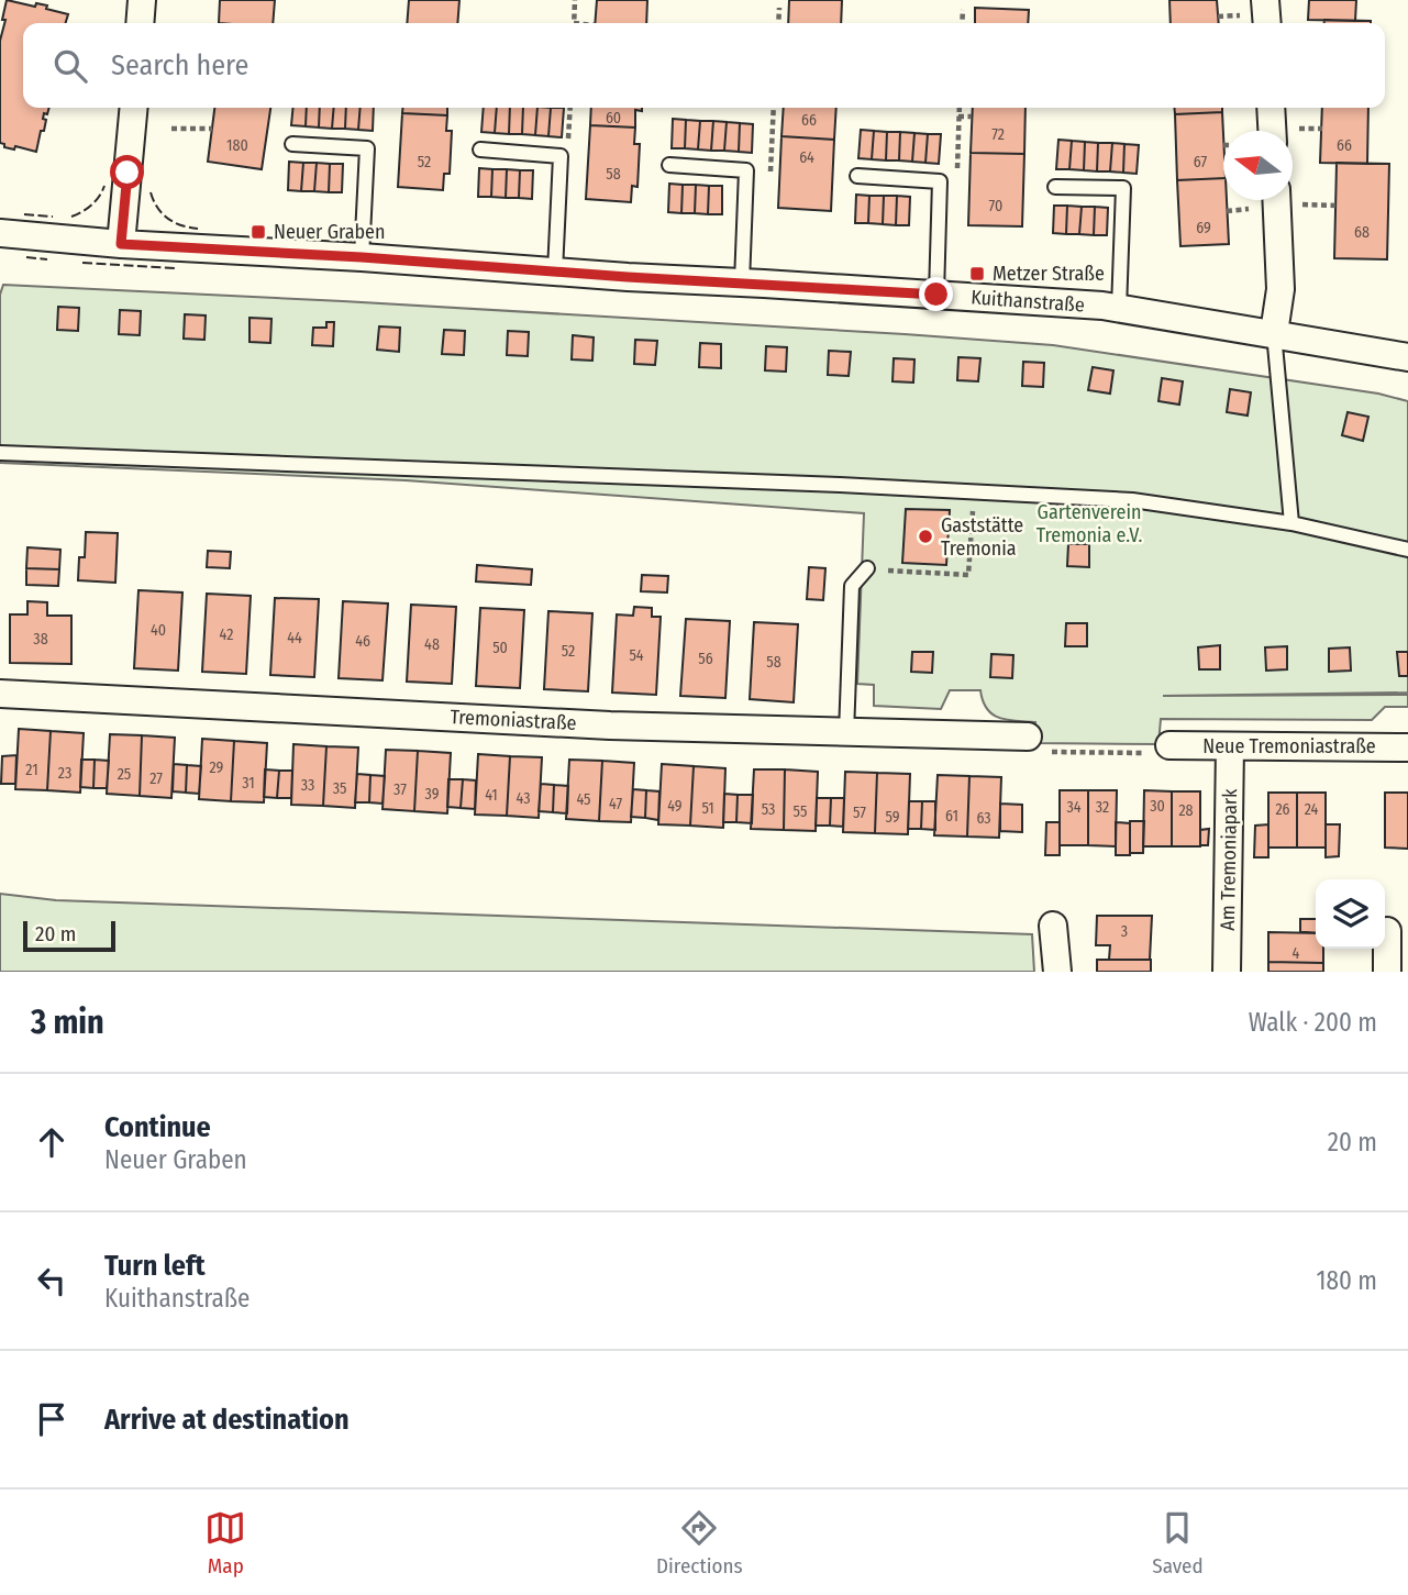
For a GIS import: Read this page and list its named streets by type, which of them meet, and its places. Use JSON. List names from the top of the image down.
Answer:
{
  "streets": {
    "street": [
      "Kuithanstraße",
      "Tremoniastraße",
      "Neue Tremoniastraße",
      "Am Tremoniapark"
    ]
  },
  "crossings": [
    ["Neue Tremoniastraße", "Am Tremoniapark"]
  ],
  "parks": ["Gartenverein Tremonia e.V."],
  "places": {
    "transit": ["Neuer Graben", "Metzer Straße"],
    "other": ["Gaststätte Tremonia"]
  },
  "house_numbers": [
    "60",
    "66",
    "72",
    "180",
    "66",
    "64",
    "52",
    "67",
    "58",
    "70",
    "69",
    "68",
    "40",
    "42",
    "44",
    "38",
    "46",
    "48",
    "50",
    "52",
    "54",
    "56",
    "58",
    "29",
    "21",
    "23",
    "25",
    "27",
    "31",
    "33",
    "35",
    "37",
    "39",
    "41",
    "43",
    "45",
    "47",
    "49",
    "30",
    "34",
    "32",
    "51",
    "53",
    "26",
    "24",
    "28",
    "55",
    "57",
    "61",
    "59",
    "63",
    "3",
    "4"
  ],
  "scale_bar": "20 m",
  "north": "left",
  "page": {
    "search": "Search here",
    "scale": "20 m",
    "heading": ["3 min", "Walk · 200 m"],
    "list": [
      ["Continue", "Neuer Graben", "20 m"],
      ["Turn left", "Kuithanstraße", "180 m"],
      "Arrive at destination"
    ],
    "nav": ["Map", "Directions", "Saved"]
  }
}
